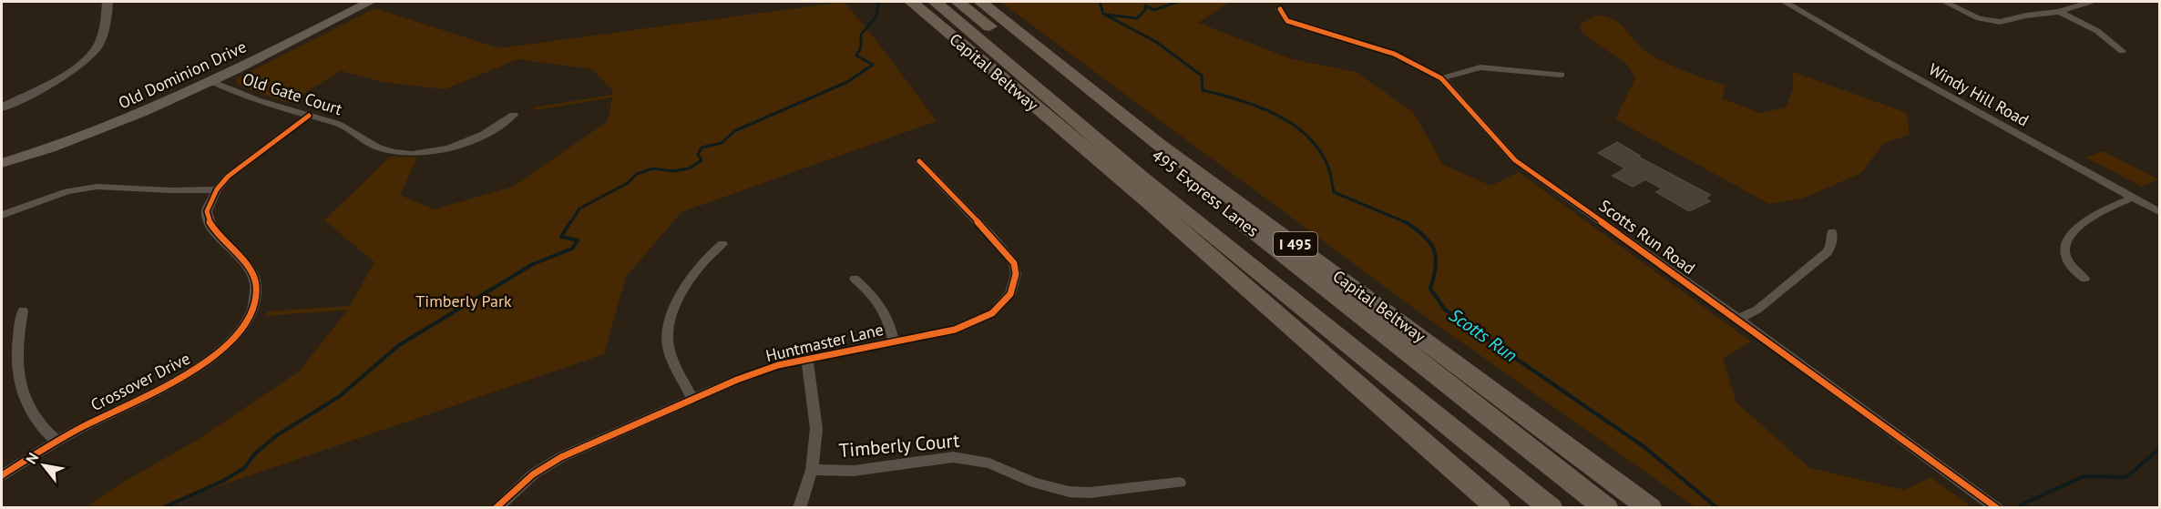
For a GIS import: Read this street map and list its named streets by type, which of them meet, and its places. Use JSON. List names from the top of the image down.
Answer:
{
  "streets": {
    "highway": ["Capital Beltway", "495 Express Lanes", "I 495"],
    "main road": ["Old Dominion Drive"],
    "street": [
      "Old Gate Court",
      "Windy Hill Road",
      "Scotts Run Road",
      "Huntmaster Lane",
      "Crossover Drive",
      "Timberly Court"
    ]
  },
  "crossings": [
    ["Old Dominion Drive", "Old Gate Court"],
    ["Old Gate Court", "Crossover Drive"]
  ],
  "water": ["Scotts Run"],
  "parks": ["Timberly Park"],
  "north": "top left"
}
